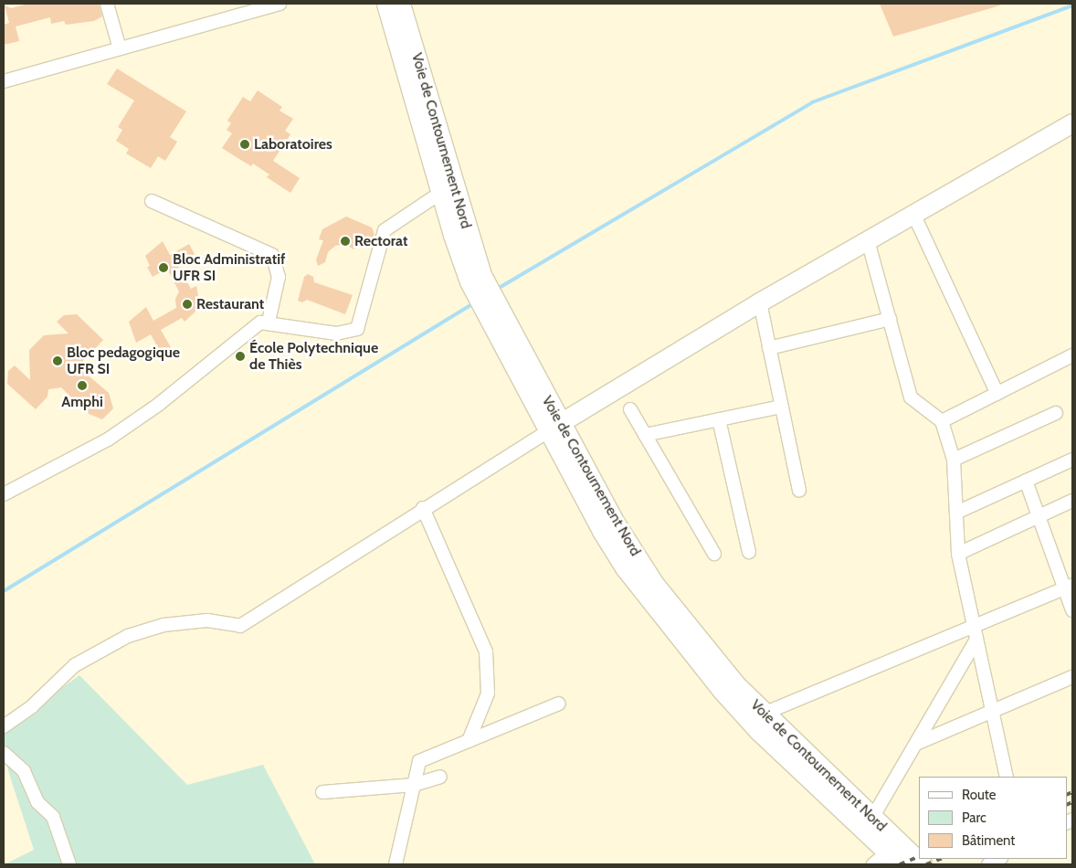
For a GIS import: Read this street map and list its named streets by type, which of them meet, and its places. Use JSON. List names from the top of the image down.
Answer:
{
  "streets": {
    "main road": ["Voie de Contournement Nord"]
  },
  "places": [
    "Laboratoires",
    "Rectorat",
    "Bloc Administratif UFR SI",
    "Restaurant",
    "École Polytechnique de Thiès",
    "Bloc pedagogique UFR SI",
    "Amphi"
  ],
  "legend": ["Route", "Parc", "Bâtiment"]
}
